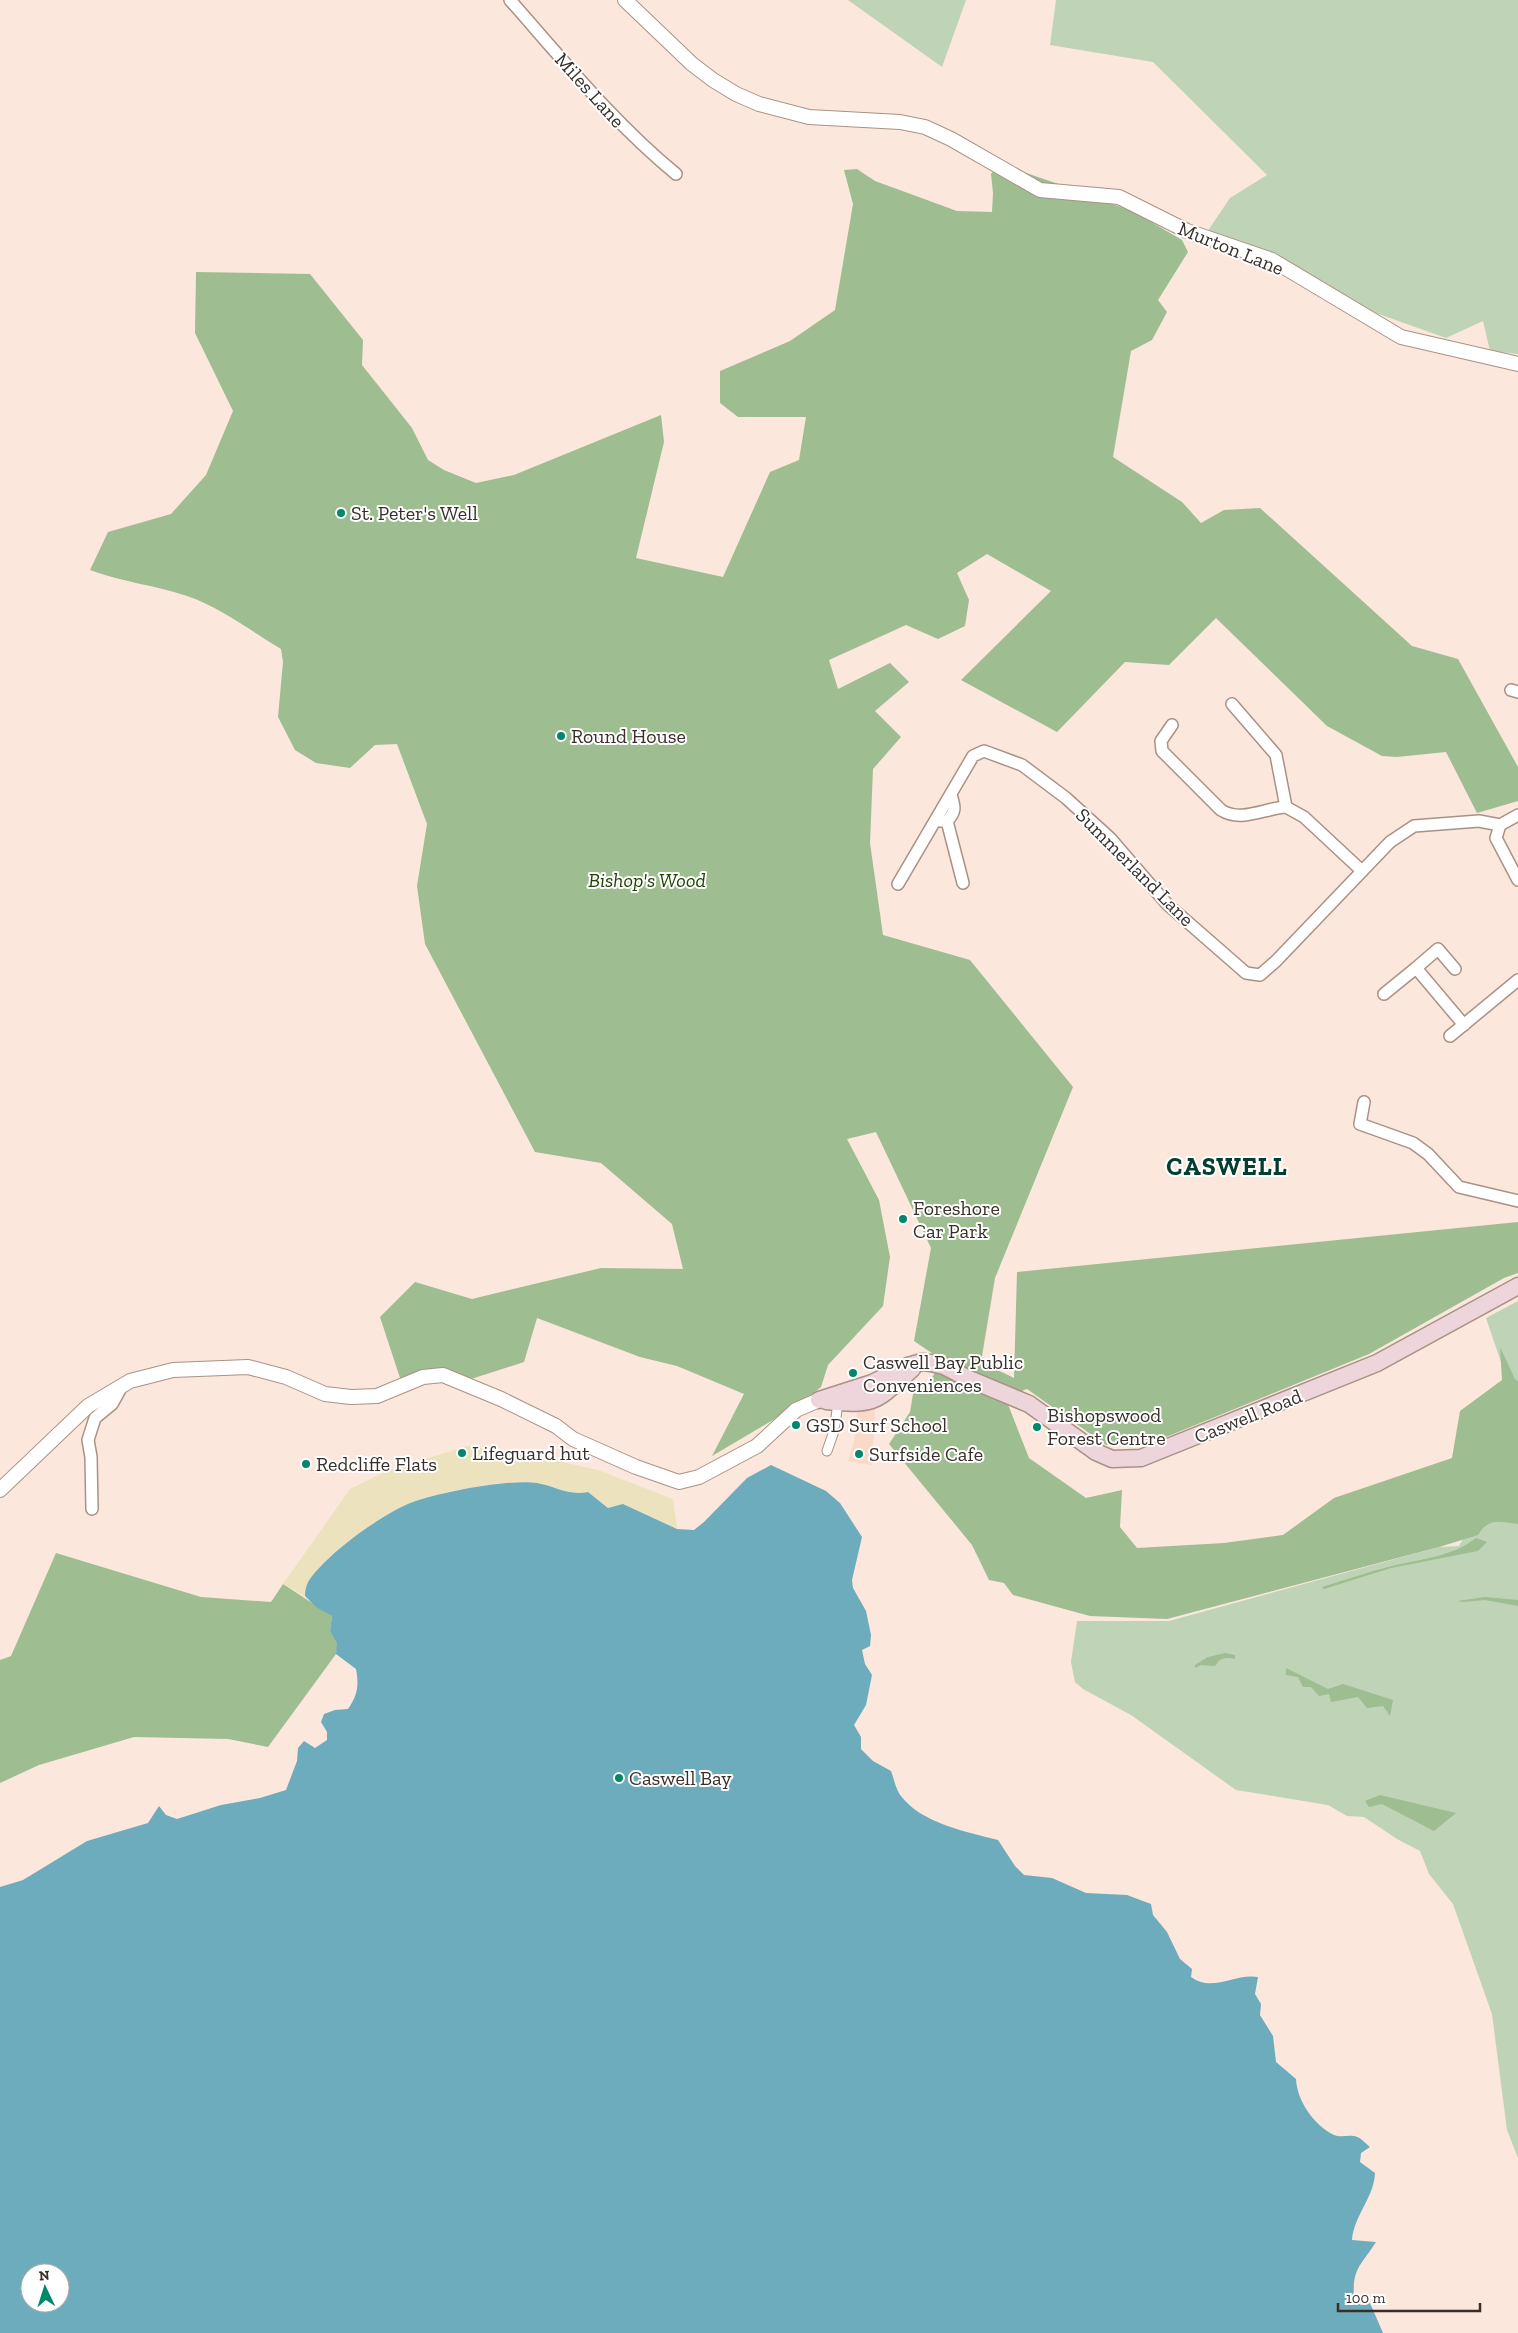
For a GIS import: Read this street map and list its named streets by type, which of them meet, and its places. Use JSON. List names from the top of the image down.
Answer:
{
  "streets": {
    "main road": ["Caswell Road"],
    "street": ["Miles Lane", "Murton Lane", "Summerland Lane"]
  },
  "districts": ["CASWELL"],
  "parks": ["Bishop's Wood"],
  "places": [
    "St. Peter's Well",
    "Round House",
    "Foreshore Car Park",
    "Caswell Bay Public Conveniences",
    "GSD Surf School",
    "Bishopswood Forest Centre",
    "Lifeguard hut",
    "Surfside Cafe",
    "Redcliffe Flats",
    "Caswell Bay"
  ],
  "scale_bar": "100 m",
  "north": "top"
}
